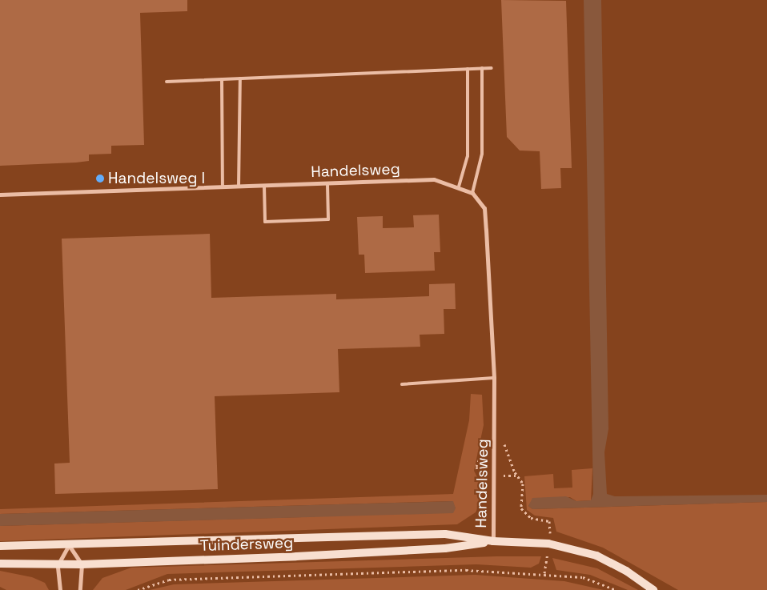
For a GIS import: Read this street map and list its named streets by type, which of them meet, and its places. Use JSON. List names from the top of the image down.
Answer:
{
  "streets": {
    "main road": ["Tuindersweg"],
    "street": ["Handelsweg"]
  },
  "crossings": [
    ["Handelsweg", "Tuindersweg"]
  ],
  "places": ["Handelsweg I"]
}
